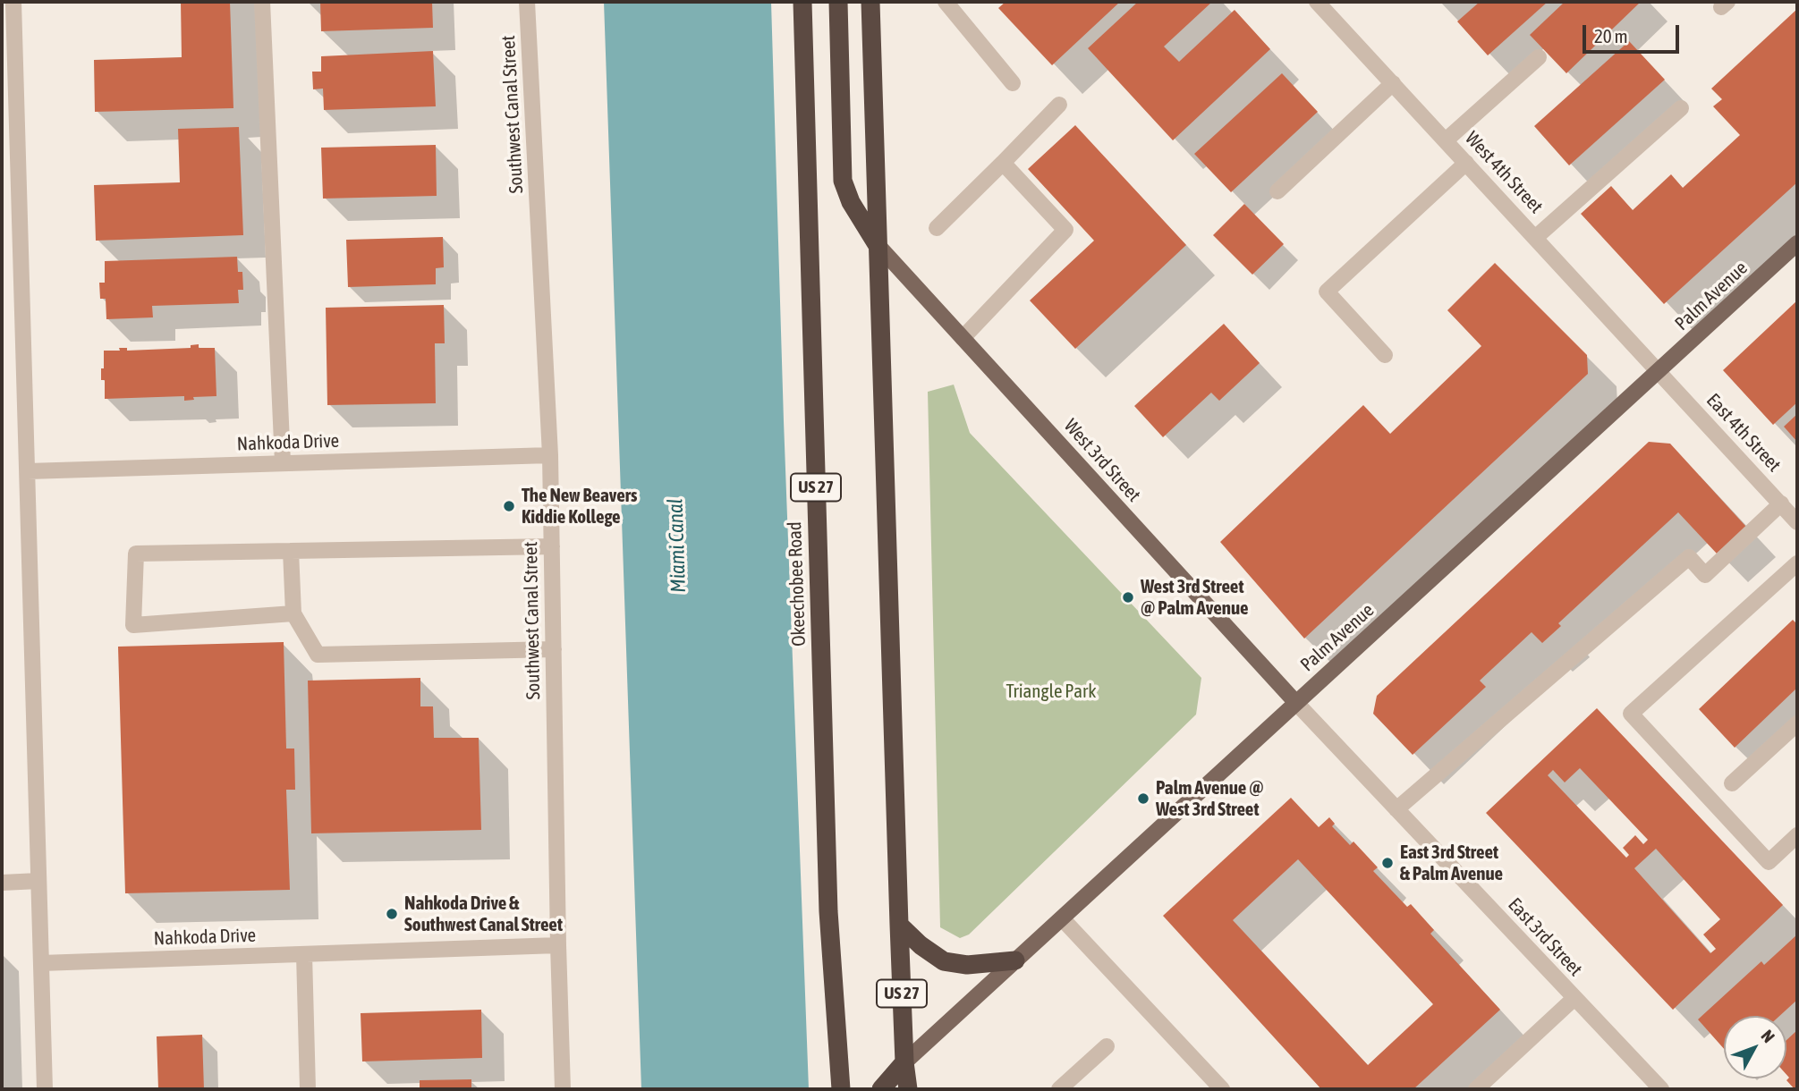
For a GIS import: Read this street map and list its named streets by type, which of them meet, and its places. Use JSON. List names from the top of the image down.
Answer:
{
  "streets": {
    "highway": ["US 27", "Okeechobee Road"],
    "main road": ["Palm Avenue", "West 3rd Street"],
    "street": [
      "Southwest Canal Street",
      "West 4th Street",
      "East 4th Street",
      "Nahkoda Drive",
      "East 3rd Street"
    ]
  },
  "crossings": [
    ["Southwest Canal Street", "Nahkoda Drive"],
    ["West 4th Street", "Palm Avenue"],
    ["West 4th Street", "East 4th Street"],
    ["Palm Avenue", "East 4th Street"],
    ["Palm Avenue", "West 3rd Street"],
    ["Palm Avenue", "US 27"],
    ["Palm Avenue", "East 3rd Street"],
    ["West 3rd Street", "US 27"],
    ["West 3rd Street", "East 3rd Street"]
  ],
  "water": ["Miami Canal"],
  "parks": ["Triangle Park"],
  "places": [
    "The New Beavers Kiddie Kollege",
    "West 3rd Street @ Palm Avenue",
    "Palm Avenue @ West 3rd Street",
    "East 3rd Street & Palm Avenue",
    "Nahkoda Drive & Southwest Canal Street"
  ],
  "scale_bar": "20 m",
  "north": "top right"
}
